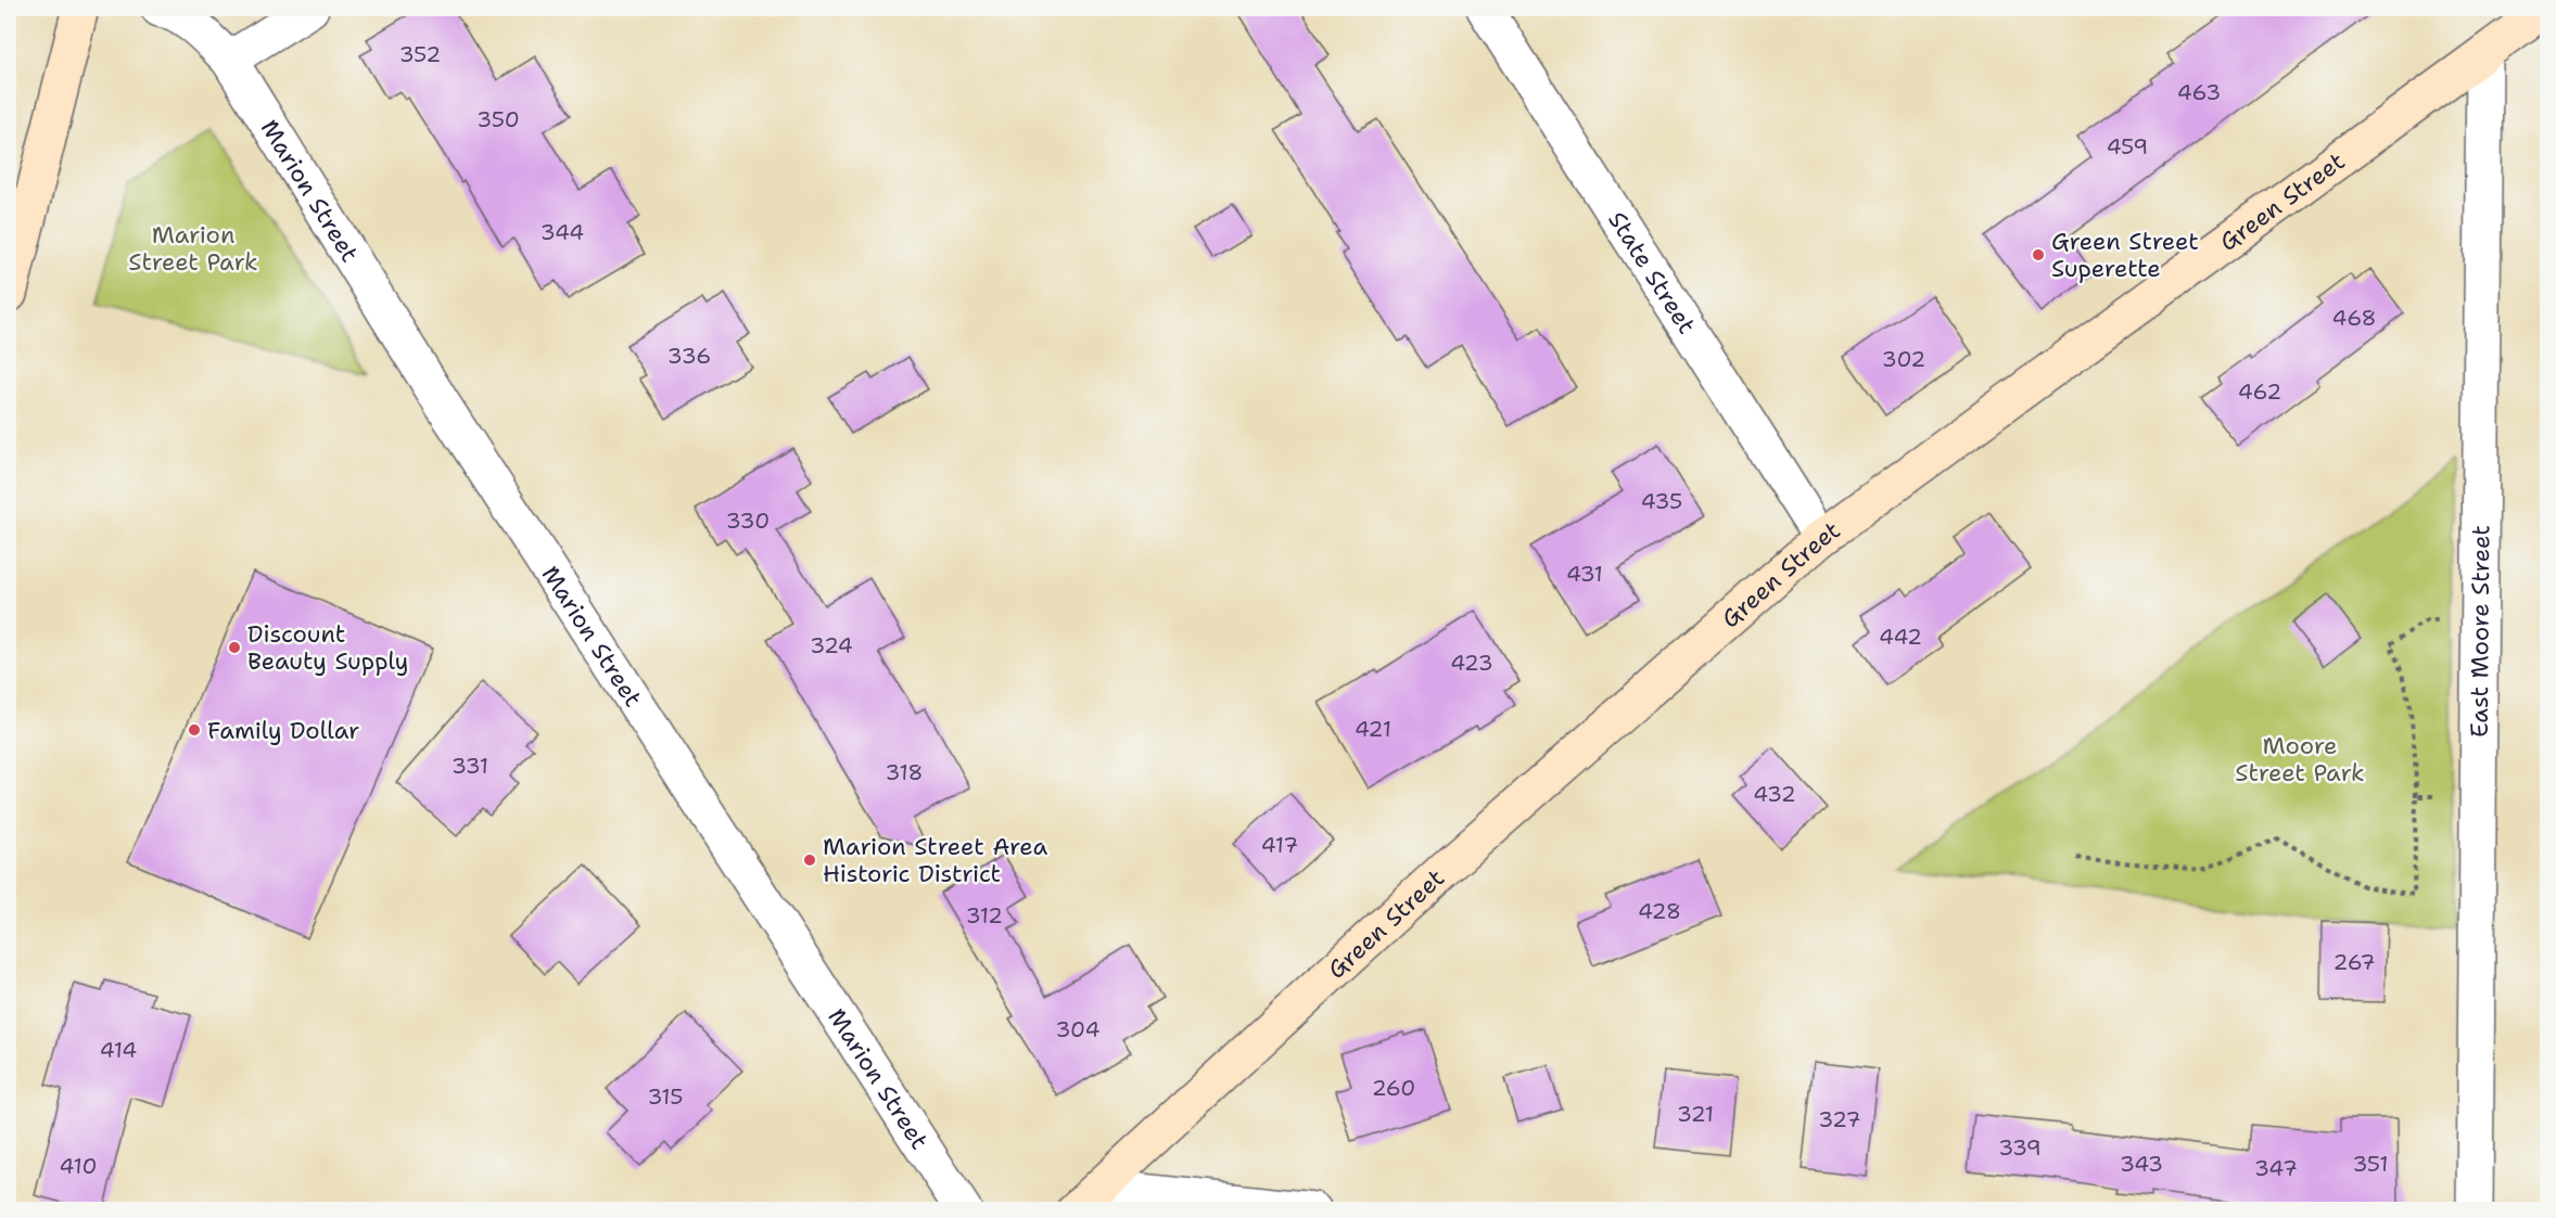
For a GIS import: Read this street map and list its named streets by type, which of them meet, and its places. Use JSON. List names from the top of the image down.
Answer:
{
  "streets": {
    "street": [
      "Marion Street",
      "Green Street",
      "State Street",
      "East Moore Street"
    ]
  },
  "crossings": [
    ["Green Street", "State Street"],
    ["Green Street", "East Moore Street"]
  ],
  "parks": ["Marion Street Park", "Moore Street Park"],
  "places": [
    "Green Street Superette",
    "Discount Beauty Supply",
    "Family Dollar",
    "Marion Street Area Historic District"
  ],
  "house_numbers": [
    "352",
    "463",
    "350",
    "459",
    "344",
    "468",
    "336",
    "302",
    "462",
    "435",
    "330",
    "431",
    "442",
    "324",
    "423",
    "421",
    "331",
    "318",
    "432",
    "417",
    "428",
    "312",
    "267",
    "304",
    "414",
    "260",
    "315",
    "321",
    "327",
    "339",
    "343",
    "351",
    "410",
    "347"
  ]
}
